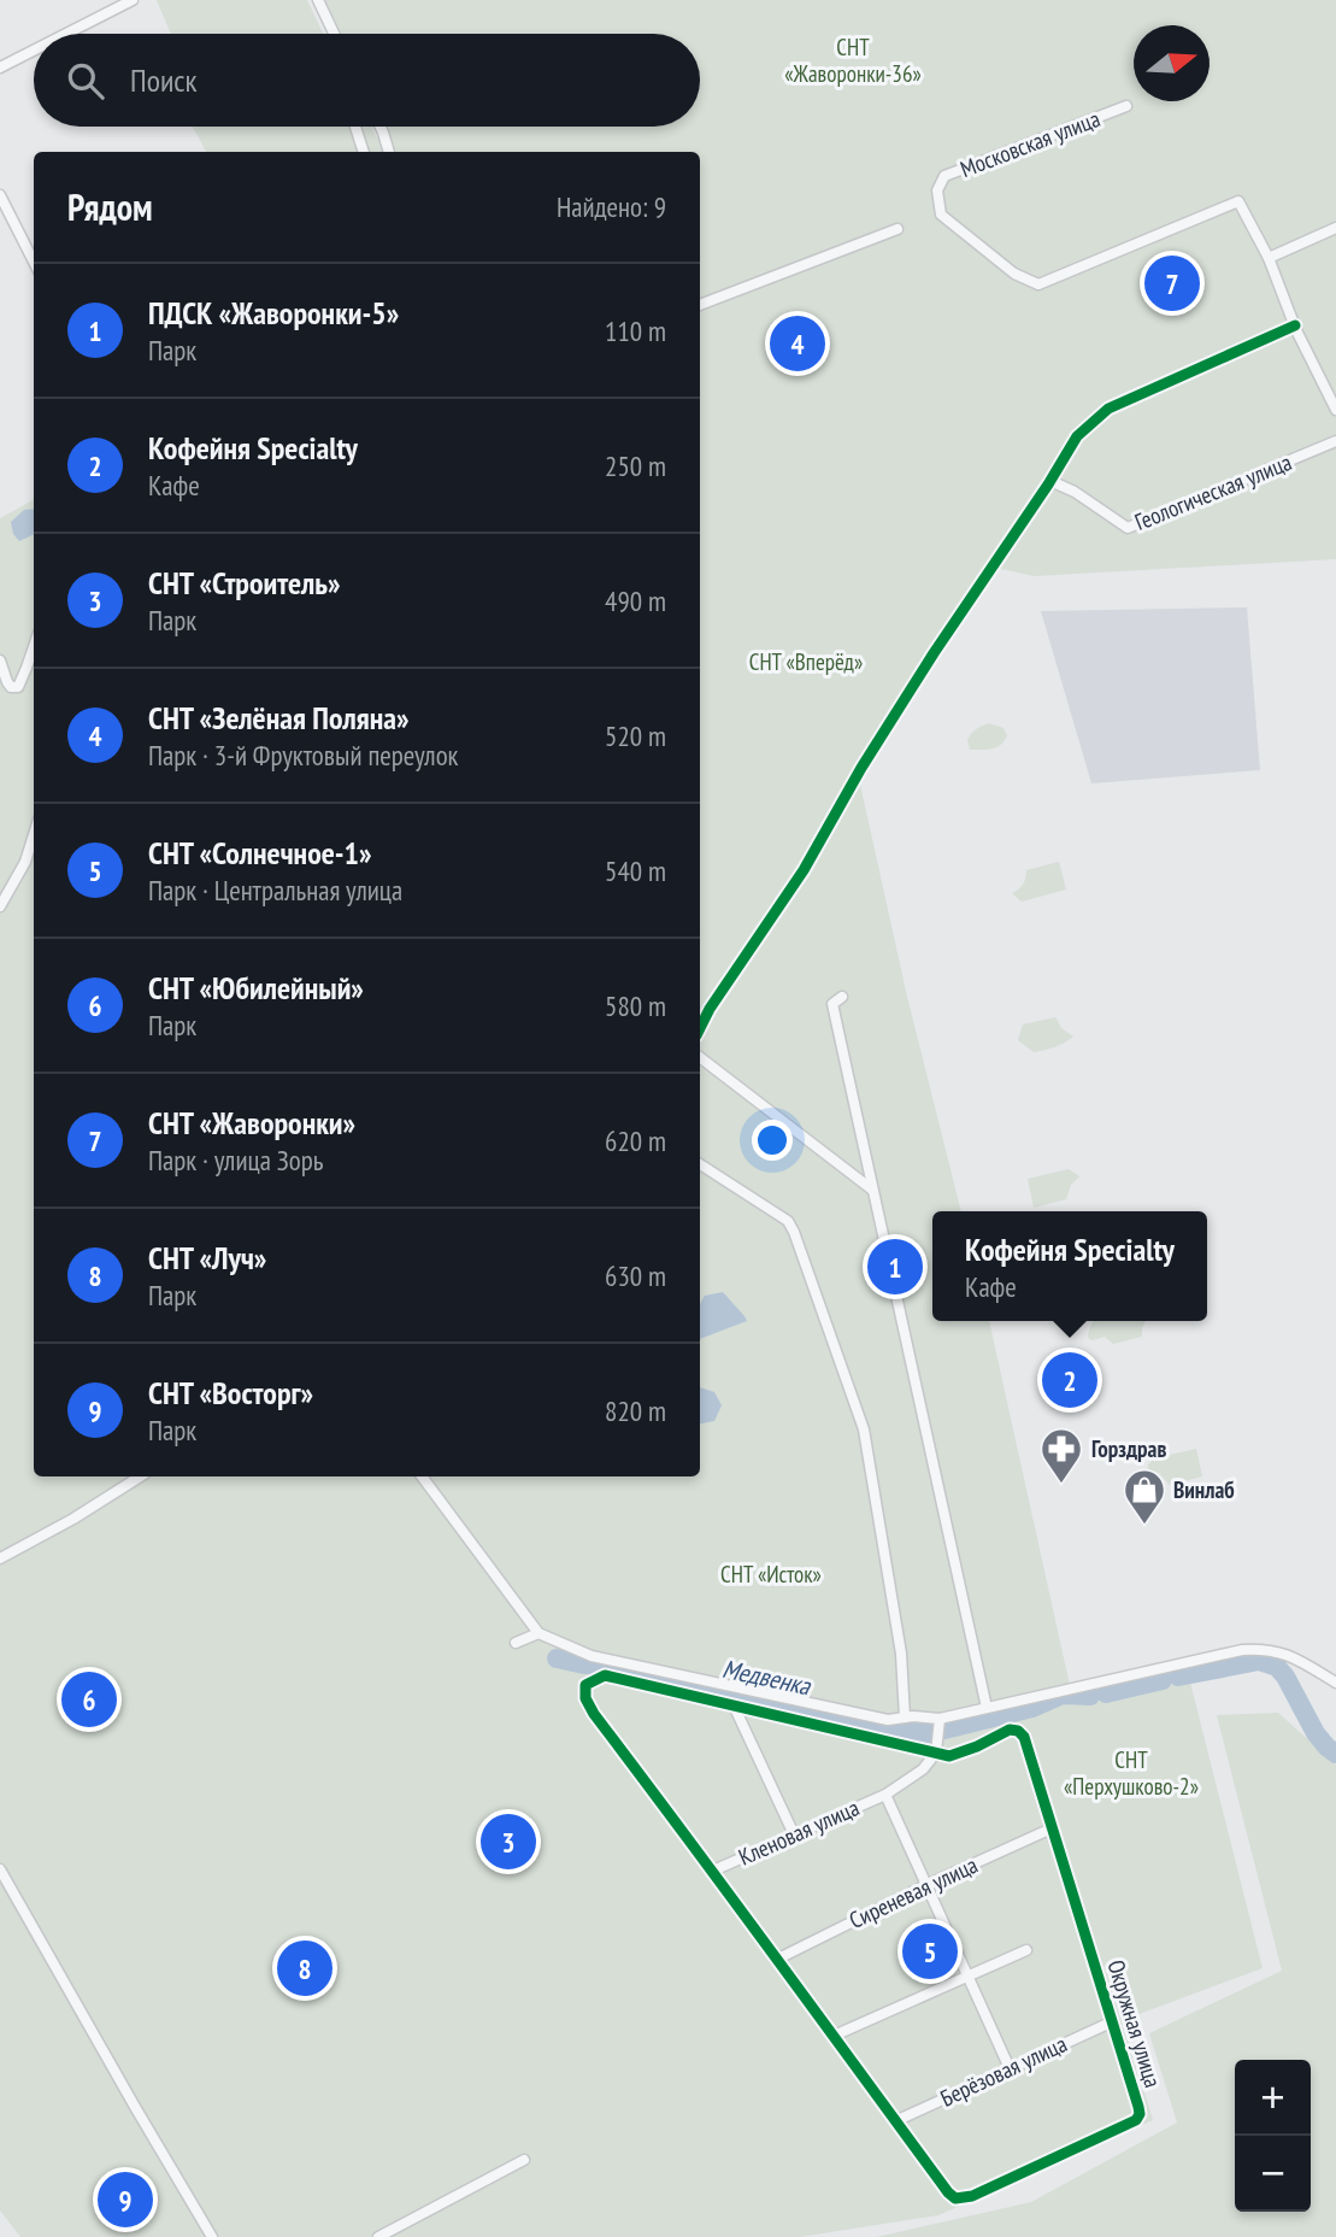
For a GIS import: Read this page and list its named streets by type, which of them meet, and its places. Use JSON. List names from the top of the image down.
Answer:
{
  "streets": {
    "street": [
      "Московская улица",
      "Геологическая улица",
      "Кленовая улица",
      "Сиреневая улица",
      "Окружная улица",
      "Берёзовая улица"
    ]
  },
  "crossings": [
    ["Кленовая улица", "Окружная улица"],
    ["Сиреневая улица", "Окружная улица"],
    ["Окружная улица", "Берёзовая улица"]
  ],
  "water": ["Медвенка"],
  "parks": [
    "СНТ «Жаворонки-36»",
    "СНТ «Вперёд»",
    "СНТ «Исток»",
    "СНТ «Перхушково-2»"
  ],
  "places": {
    "pharmacy": ["Горздрав"],
    "shop": ["Винлаб"]
  },
  "north": "right",
  "page": {
    "search": "Поиск",
    "heading": ["Рядом", "Найдено: 9"],
    "pins": [
      "7",
      "4",
      "1",
      "2",
      "6",
      "3",
      "5",
      "8",
      "9"
    ],
    "list": [
      {
        "mark": "1",
        "name": "ПДСК «Жаворонки-5»",
        "note": "Парк",
        "value": "110 m"
      },
      {
        "mark": "2",
        "name": "Кофейня Specialty",
        "note": "Кафе",
        "value": "250 m"
      },
      {
        "mark": "3",
        "name": "СНТ «Строитель»",
        "note": "Парк",
        "value": "490 m"
      },
      {
        "mark": "4",
        "name": "СНТ «Зелёная Поляна»",
        "note": "Парк · 3-й Фруктовый переулок",
        "value": "520 m"
      },
      {
        "mark": "5",
        "name": "СНТ «Солнечное-1»",
        "note": "Парк · Центральная улица",
        "value": "540 m"
      },
      {
        "mark": "6",
        "name": "СНТ «Юбилейный»",
        "note": "Парк",
        "value": "580 m"
      },
      {
        "mark": "7",
        "name": "СНТ «Жаворонки»",
        "note": "Парк · улица Зорь",
        "value": "620 m"
      },
      {
        "mark": "8",
        "name": "СНТ «Луч»",
        "note": "Парк",
        "value": "630 m"
      },
      {
        "mark": "9",
        "name": "СНТ «Восторг»",
        "note": "Парк",
        "value": "820 m"
      }
    ],
    "popup": ["Кофейня Specialty", "Кафе"],
    "map_buttons": ["+", "−"]
  }
}
